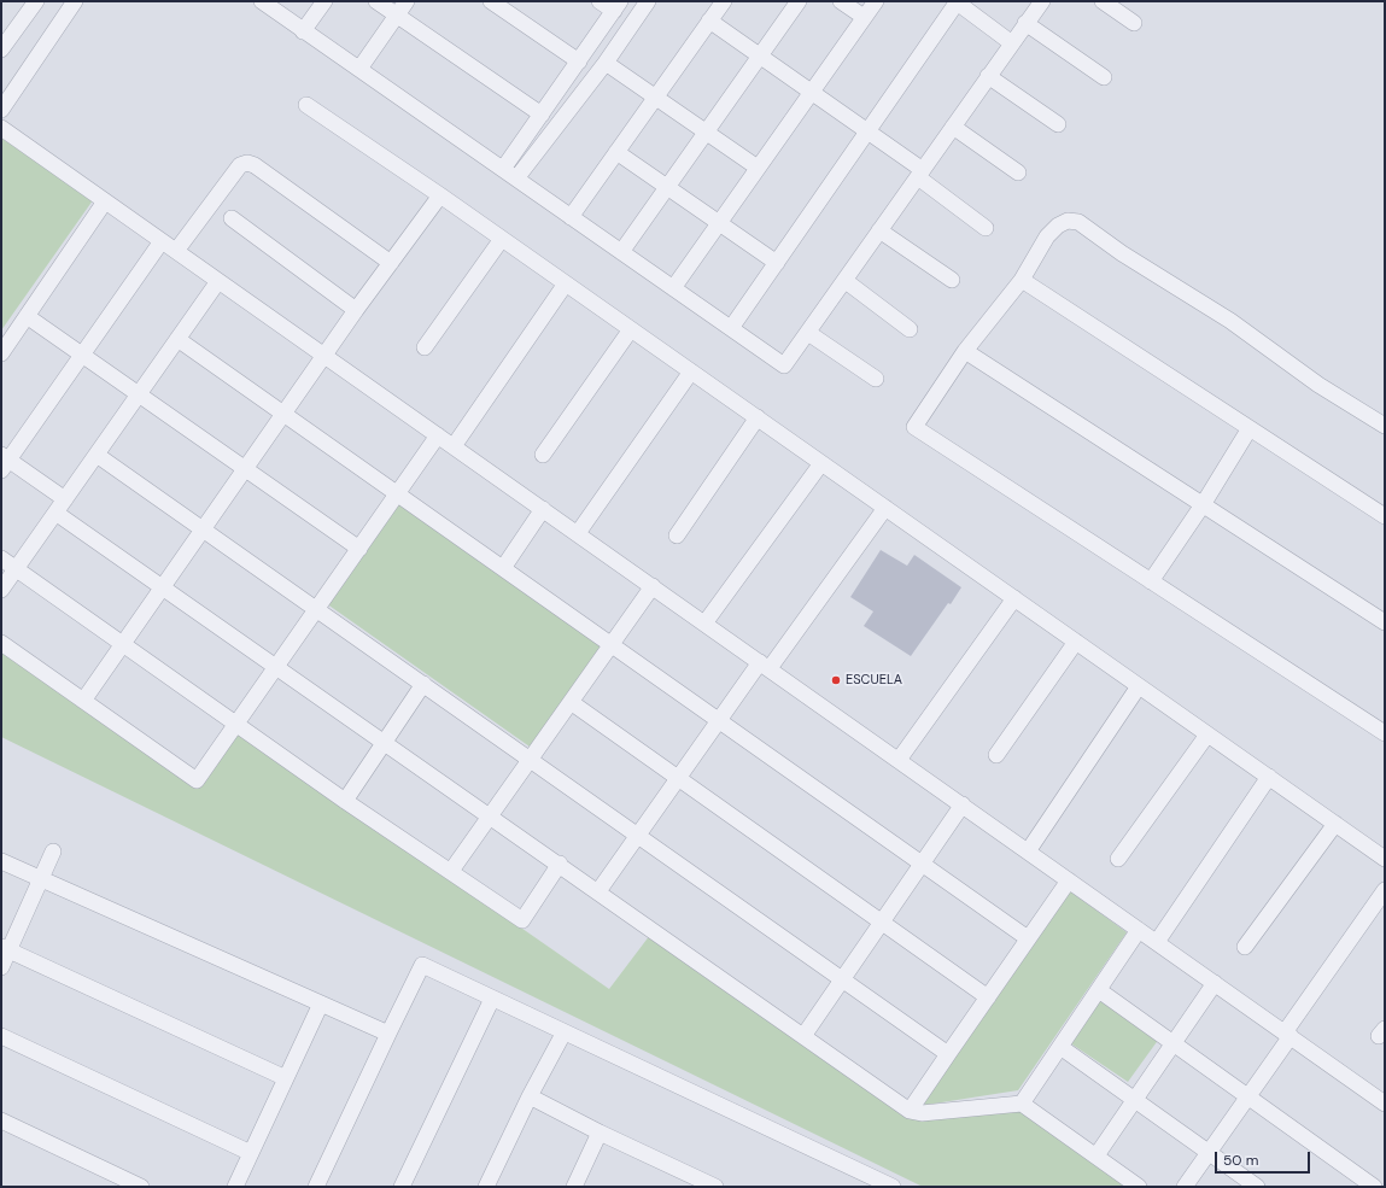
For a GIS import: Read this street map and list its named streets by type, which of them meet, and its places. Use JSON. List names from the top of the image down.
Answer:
{
  "places": ["ESCUELA"],
  "scale_bar": "50 m"
}
